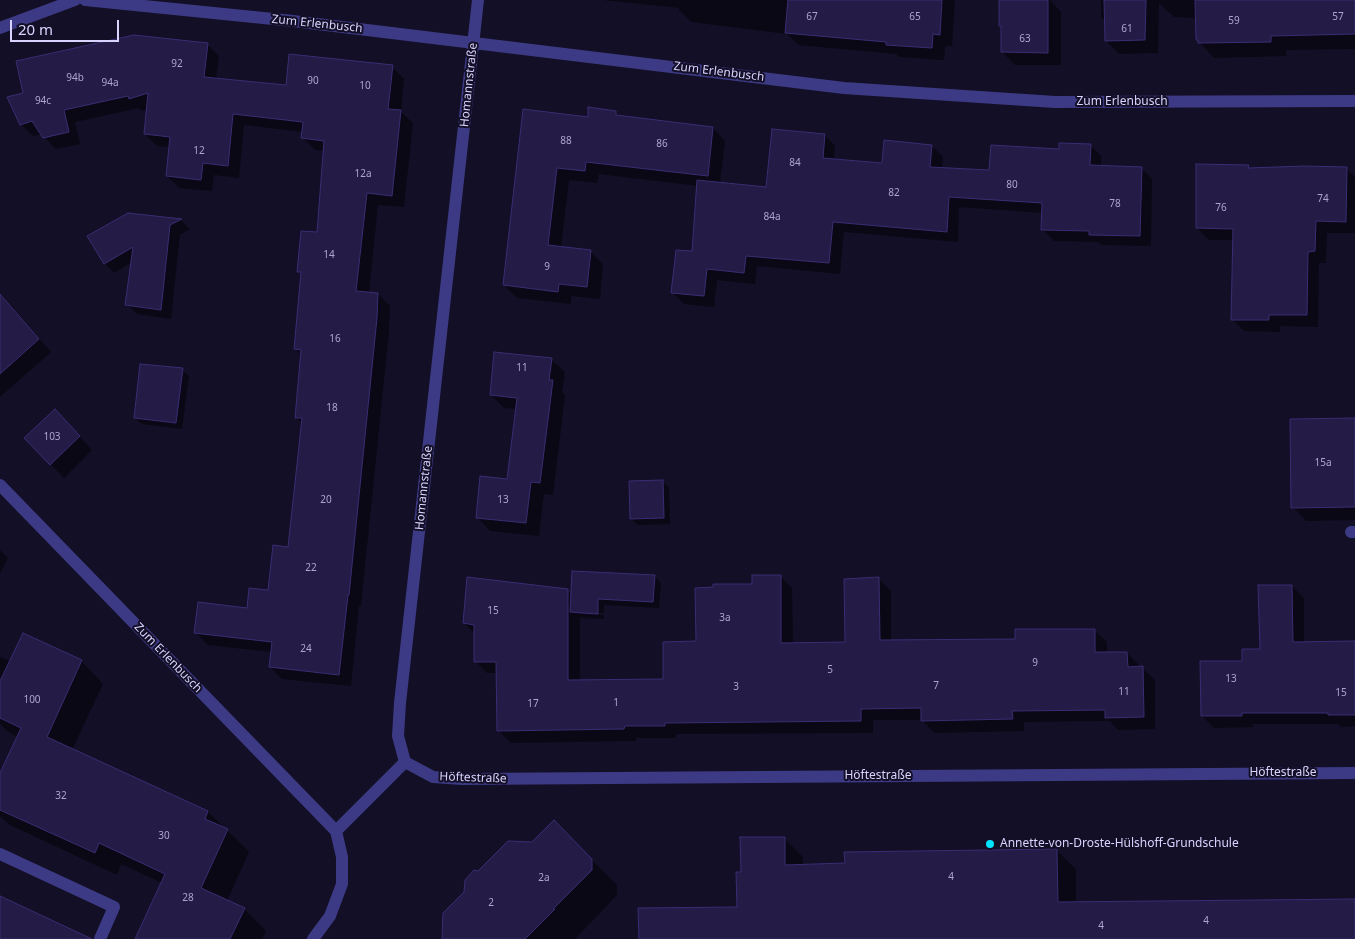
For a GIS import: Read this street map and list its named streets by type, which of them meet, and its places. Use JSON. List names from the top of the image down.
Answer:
{
  "streets": {
    "street": ["Zum Erlenbusch", "Homannstraße", "Höftestraße"]
  },
  "crossings": [
    ["Zum Erlenbusch", "Homannstraße"],
    ["Homannstraße", "Höftestraße"]
  ],
  "places": ["Annette-von-Droste-Hülshoff-Grundschule"],
  "house_numbers": [
    "67",
    "65",
    "57",
    "59",
    "61",
    "63",
    "92",
    "94b",
    "90",
    "94a",
    "10",
    "94c",
    "88",
    "86",
    "12",
    "84",
    "12a",
    "80",
    "82",
    "74",
    "78",
    "76",
    "84a",
    "14",
    "9",
    "16",
    "11",
    "18",
    "103",
    "15a",
    "20",
    "13",
    "22",
    "15",
    "3a",
    "24",
    "9",
    "5",
    "13",
    "7",
    "3",
    "11",
    "15",
    "100",
    "1",
    "17",
    "32",
    "30",
    "4",
    "2a",
    "28",
    "2",
    "4",
    "4"
  ],
  "scale_bar": "20 m"
}
